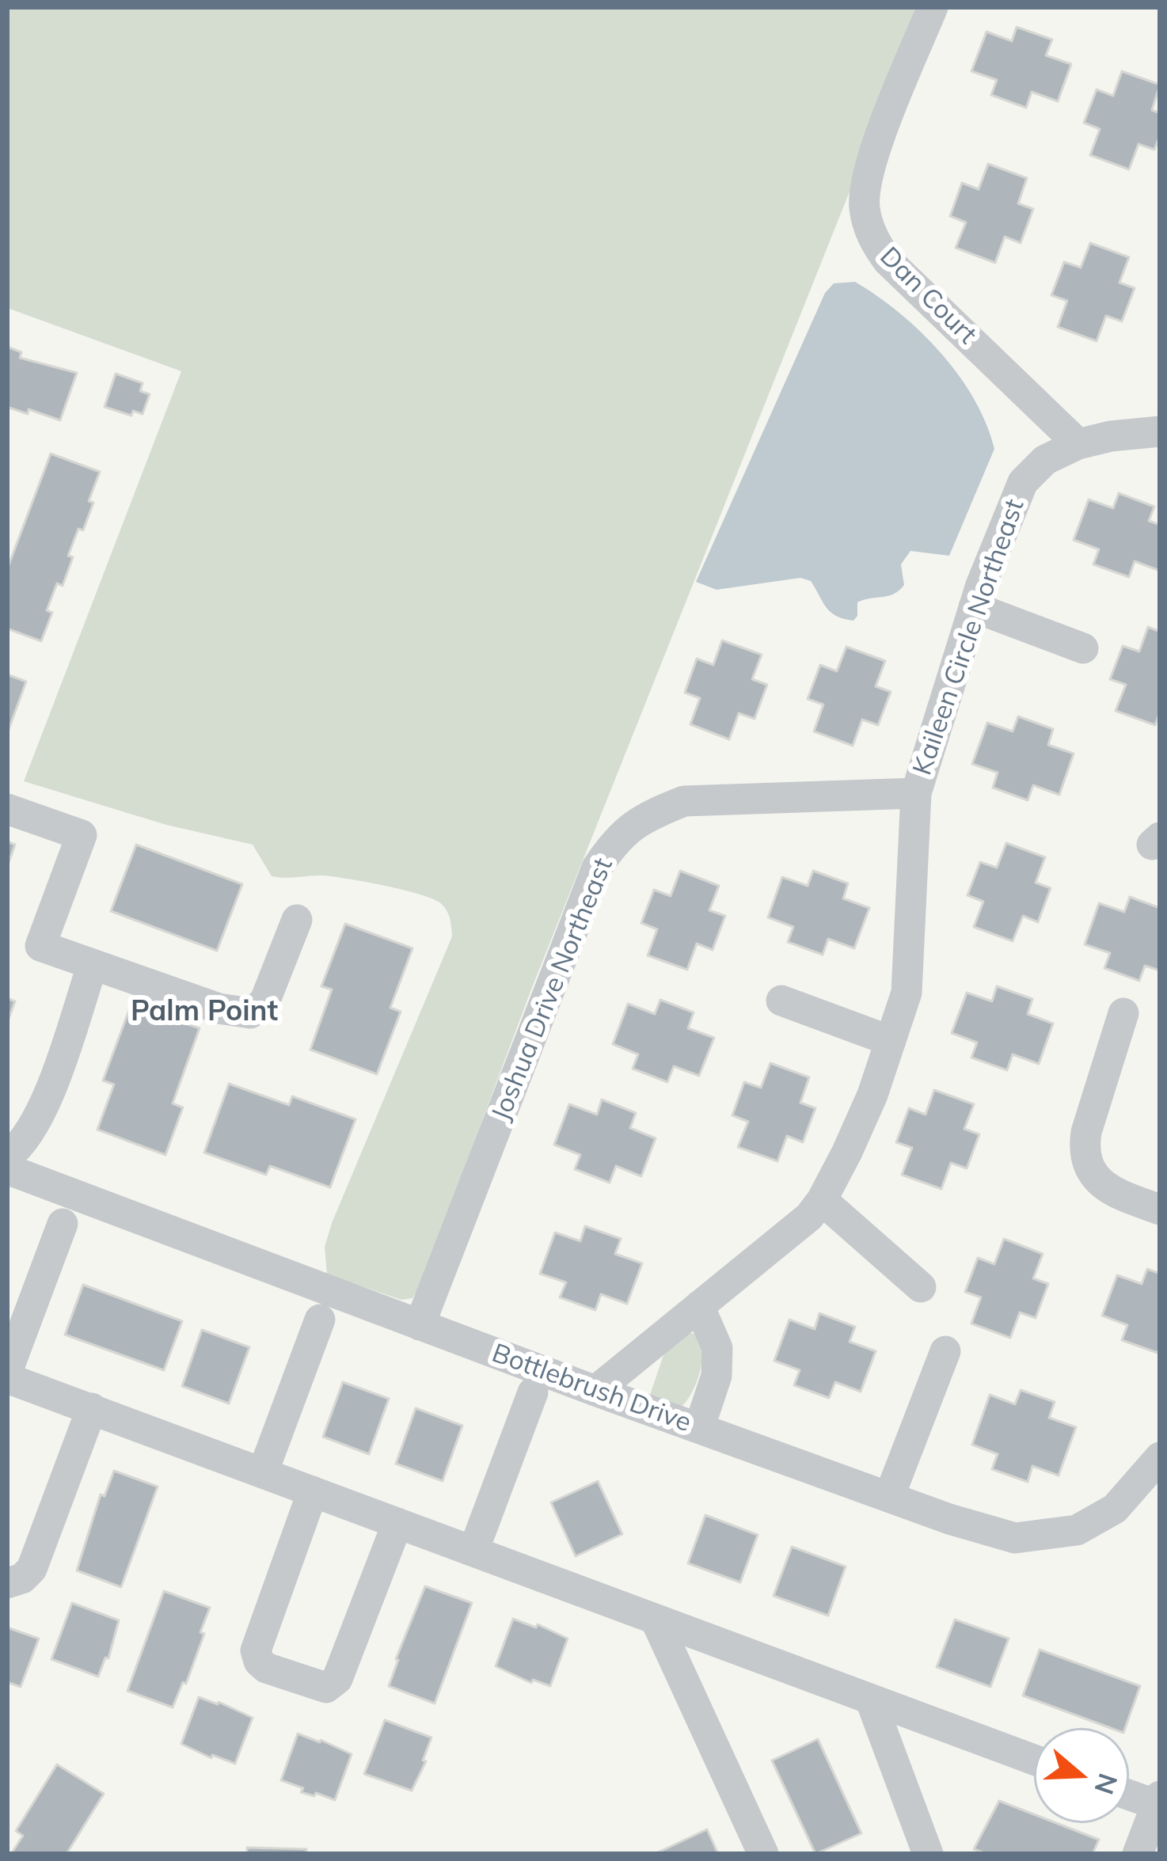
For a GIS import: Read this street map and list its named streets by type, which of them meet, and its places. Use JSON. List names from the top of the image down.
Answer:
{
  "streets": {
    "street": [
      "Dan Court",
      "Kaileen Circle Northeast",
      "Joshua Drive Northeast",
      "Bottlebrush Drive"
    ]
  },
  "crossings": [
    ["Dan Court", "Kaileen Circle Northeast"],
    ["Kaileen Circle Northeast", "Joshua Drive Northeast"],
    ["Kaileen Circle Northeast", "Bottlebrush Drive"],
    ["Joshua Drive Northeast", "Bottlebrush Drive"]
  ],
  "districts": ["Palm Point"],
  "north": "right"
}
